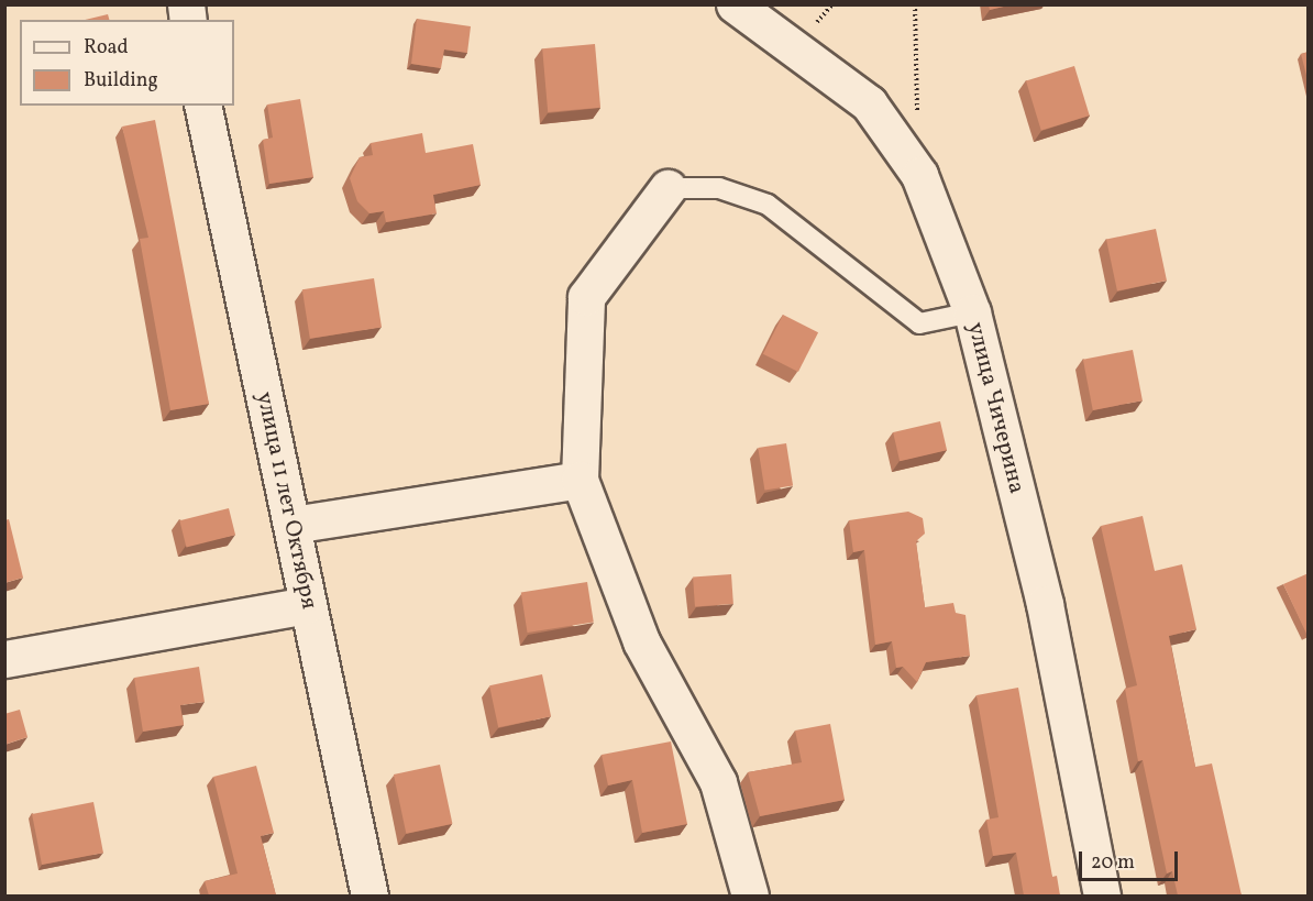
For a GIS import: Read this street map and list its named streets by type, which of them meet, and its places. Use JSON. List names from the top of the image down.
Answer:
{
  "streets": {
    "street": ["улица Чичерина", "улица 11 лет Октября"]
  },
  "legend": ["Road", "Building"],
  "scale_bar": "20 m"
}
